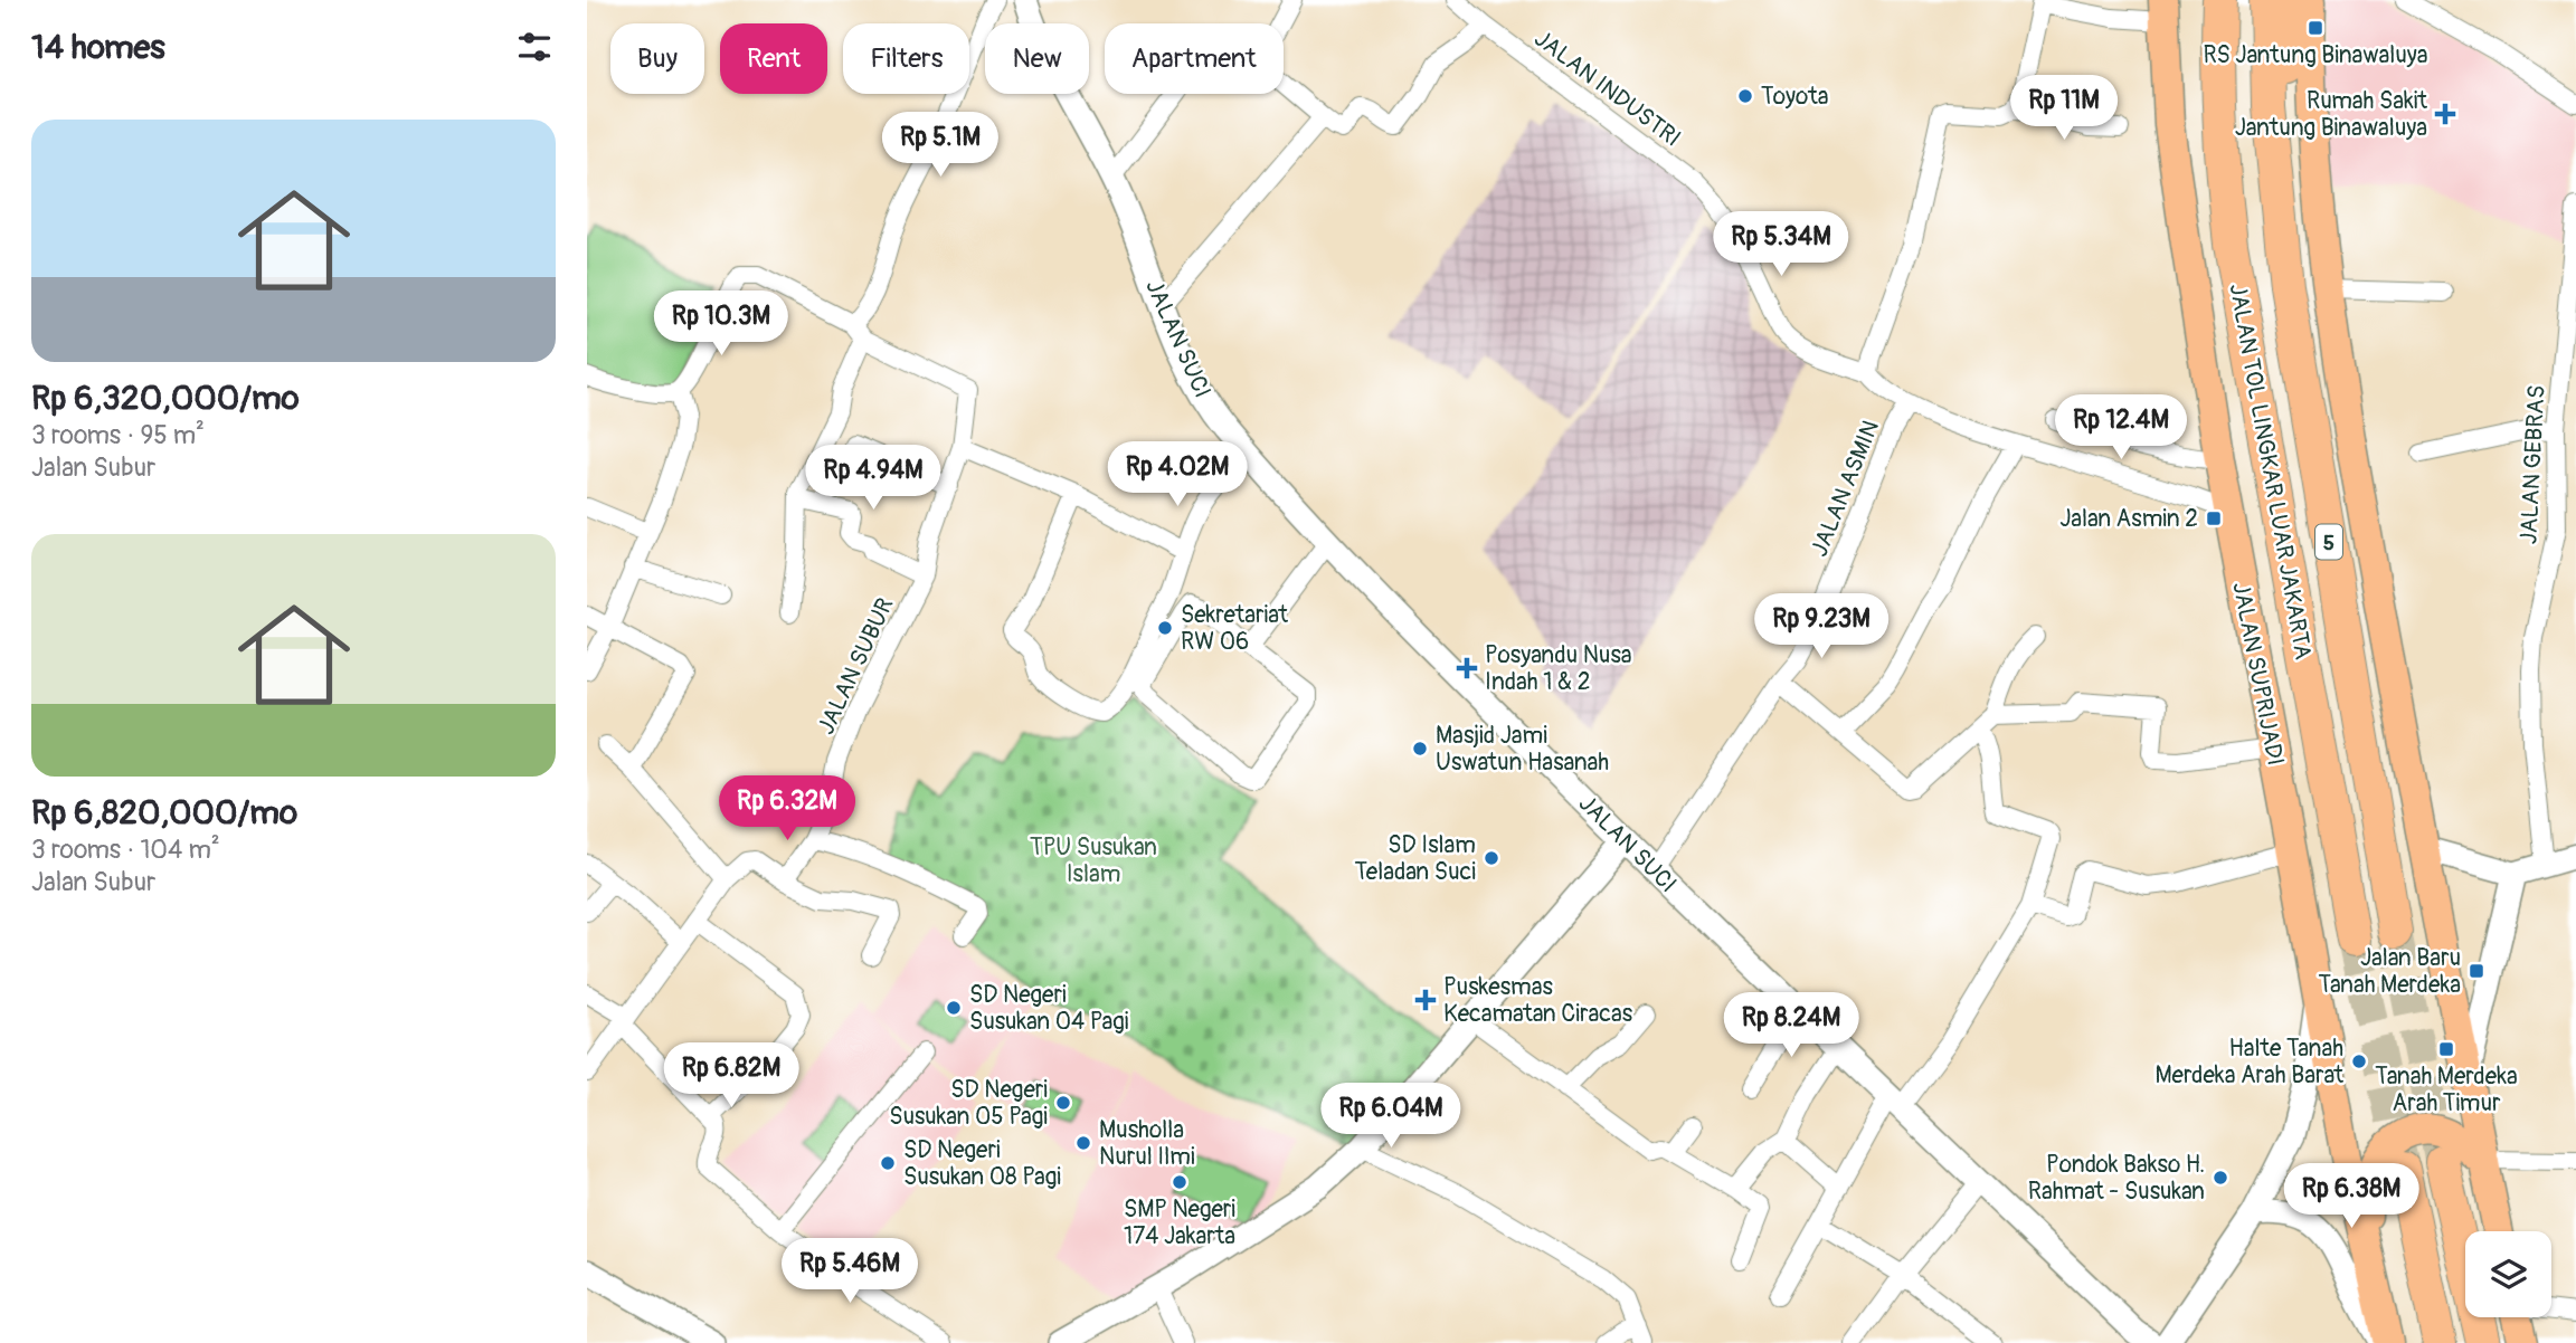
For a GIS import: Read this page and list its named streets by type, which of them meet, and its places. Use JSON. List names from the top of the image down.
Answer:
{
  "streets": {
    "highway": ["JALAN TOL LINGKAR LUAR JAKARTA", "5"],
    "main road": ["JALAN SUPRIJADI"],
    "street": [
      "JALAN INDUSTRI",
      "JALAN SUCI",
      "JALAN GEBRAS",
      "JALAN ASMIN",
      "JALAN SUBUR"
    ]
  },
  "crossings": [
    ["JALAN INDUSTRI", "JALAN ASMIN"],
    ["JALAN INDUSTRI", "JALAN SUPRIJADI"],
    ["JALAN SUCI", "JALAN ASMIN"]
  ],
  "parks": ["TPU Susukan Islam"],
  "places": {
    "transit": [
      "RS Jantung Binawaluya",
      "Jalan Asmin 2",
      "Jalan Baru Tanah Merdeka",
      "Tanah Merdeka Arah Timur"
    ],
    "other": [
      "Toyota",
      "Sekretariat RW 06",
      "Masjid Jami Uswatun Hasanah",
      "SD Islam Teladan Suci",
      "SD Negeri Susukan 04 Pagi",
      "Halte Tanah Merdeka Arah Barat",
      "SD Negeri Susukan 05 Pagi",
      "Musholla Nurul Ilmi",
      "SD Negeri Susukan 08 Pagi",
      "Pondok Bakso H. Rahmat - Susukan",
      "SMP Negeri 174 Jakarta"
    ],
    "health": ["Rumah Sakit Jantung Binawaluya", "Posyandu Nusa Indah 1 & 2", "Puskesmas Kecamatan Ciracas"]
  },
  "page": {
    "heading": "14 homes",
    "chip": [
      "Buy",
      "Rent",
      "Filters",
      "New",
      "Apartment"
    ],
    "price": [
      "Rp 11M",
      "Rp 5.1M",
      "Rp 5.34M",
      "Rp 10.3M",
      "Rp 12.4M",
      "Rp 4.02M",
      "Rp 4.94M",
      "Rp 9.23M",
      "Rp 6.32M",
      "Rp 8.24M",
      "Rp 6.82M",
      "Rp 6.04M",
      "Rp 6.38M",
      "Rp 5.46M"
    ],
    "list": [
      {
        "name": "Rp 6,320,000/mo",
        "note": "3 rooms · 95 m² · Jalan Subur"
      },
      {
        "name": "Rp 6,820,000/mo",
        "note": "3 rooms · 104 m² · Jalan Subur"
      }
    ]
  }
}
